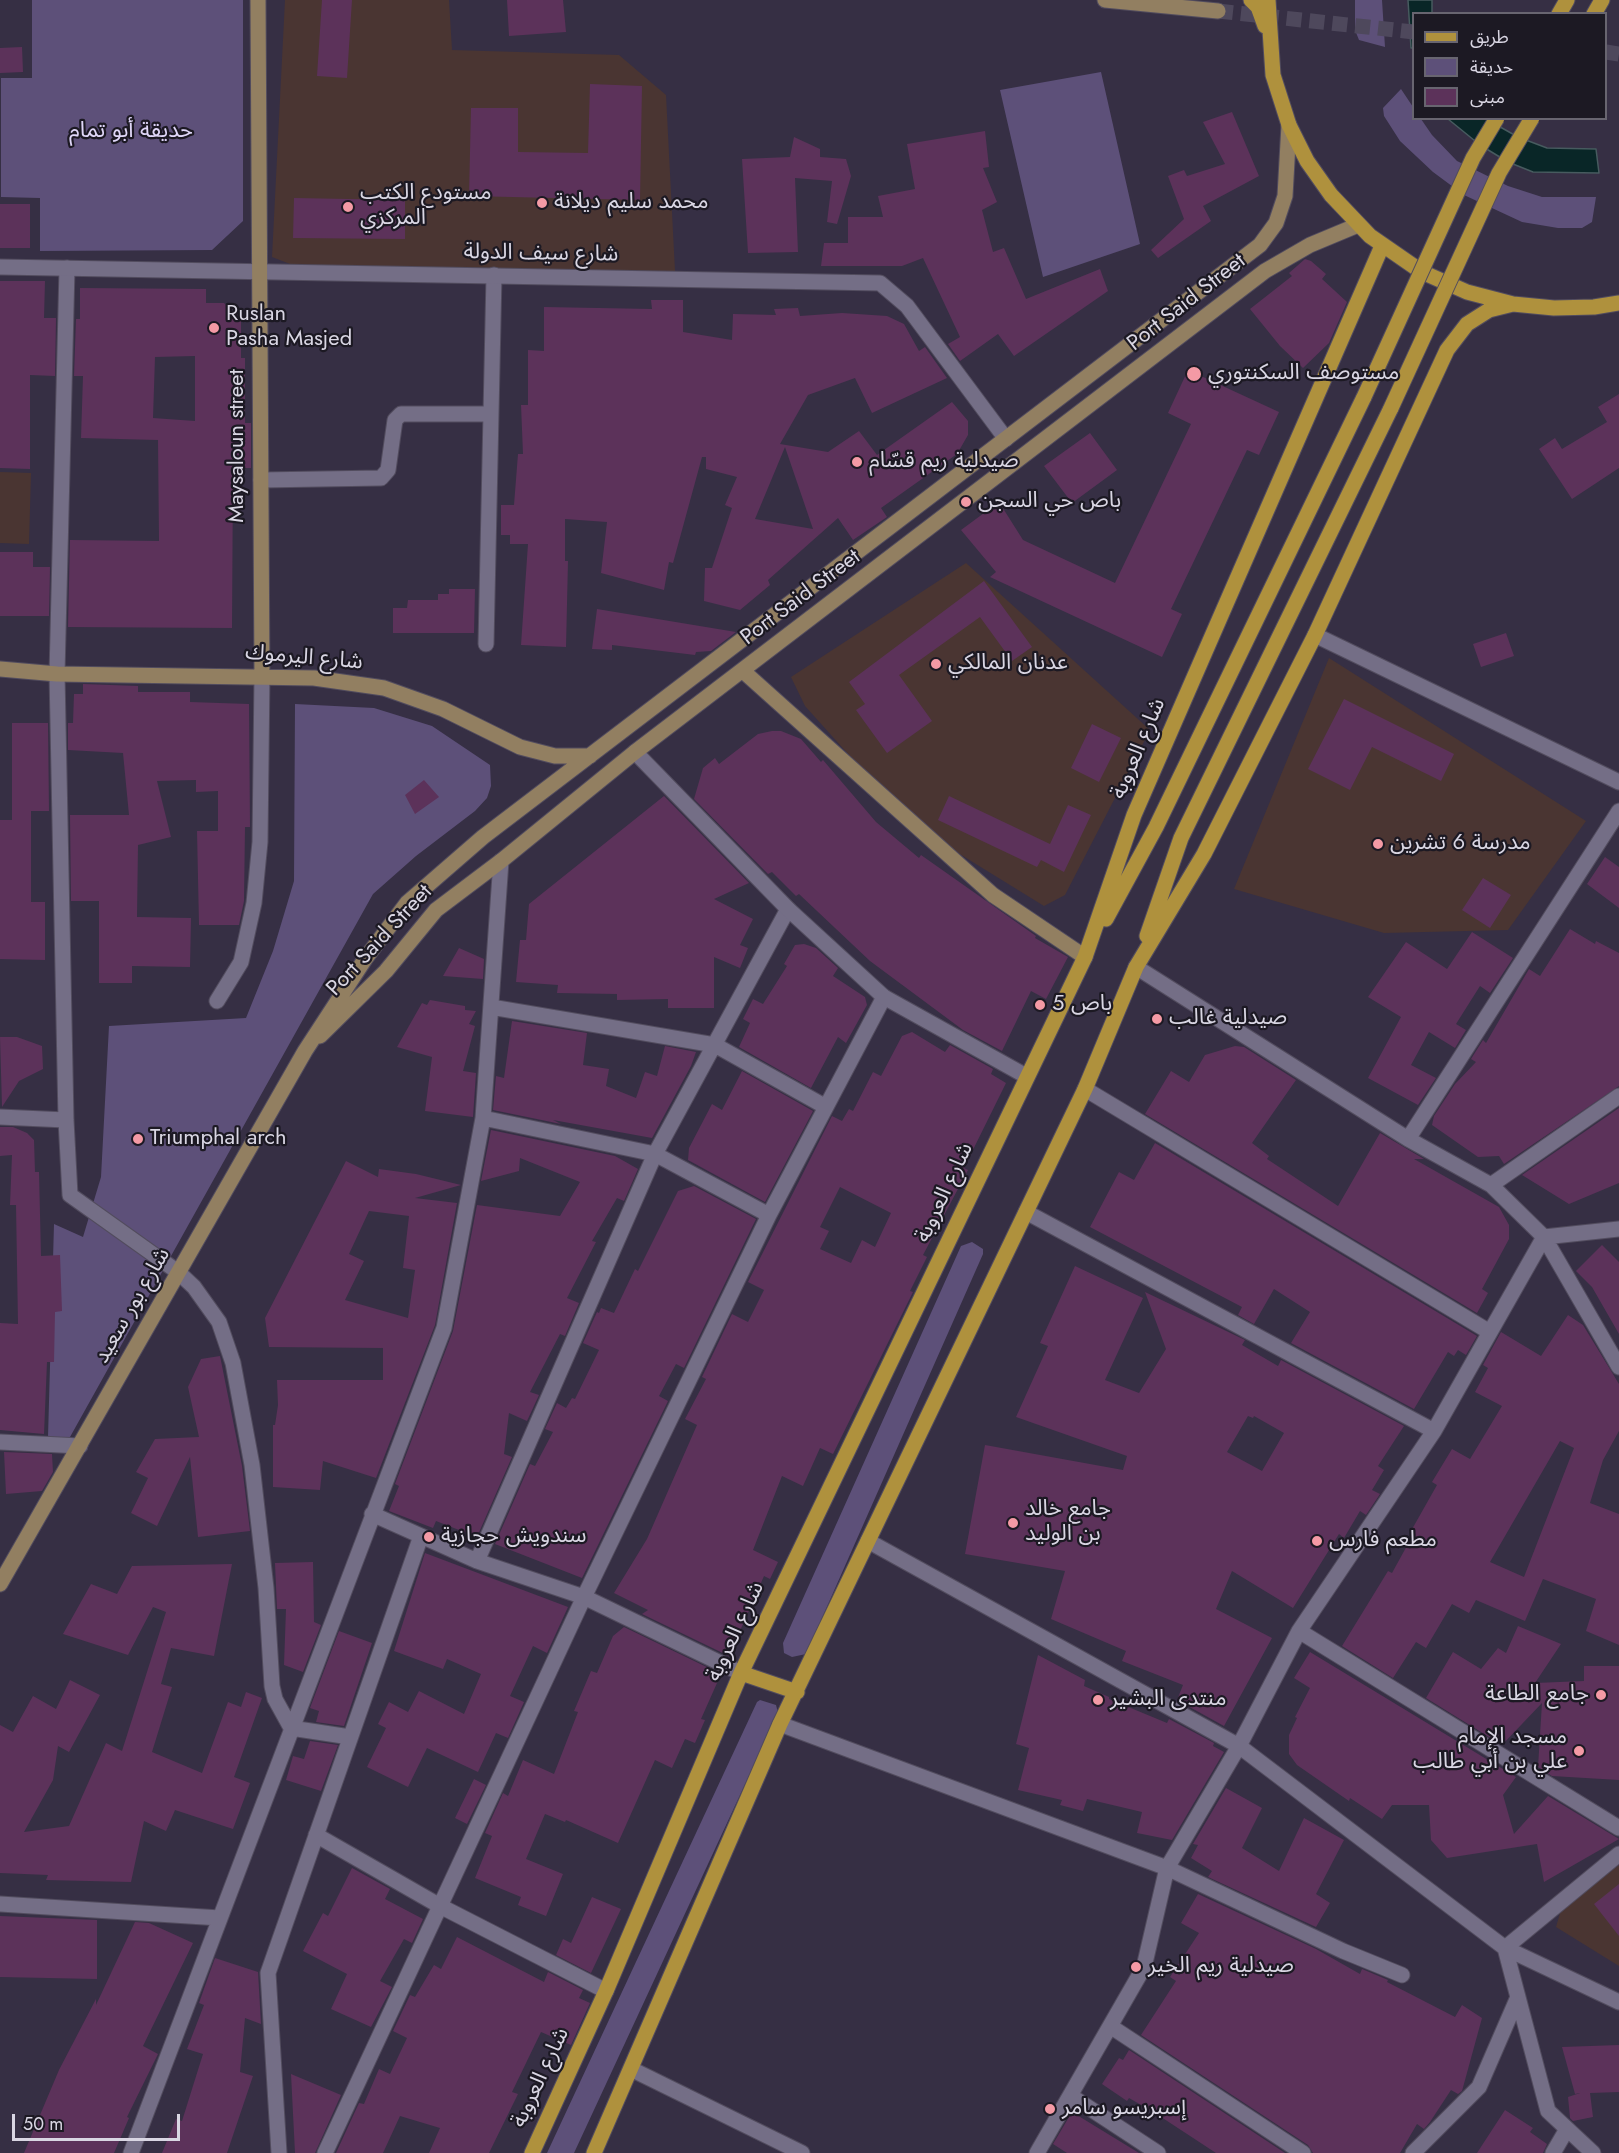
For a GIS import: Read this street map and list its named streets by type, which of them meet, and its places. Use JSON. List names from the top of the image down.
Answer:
{
  "streets": {
    "main road": [
      "Port Said Street",
      "Maysaloun street",
      "شارع اليرموك",
      "شارع العروبة",
      "شارع بور سعيد"
    ],
    "street": ["شارع سيف الدولة"]
  },
  "crossings": [
    ["شارع سيف الدولة", "Maysaloun street"],
    ["Port Said Street", "شارع بور سعيد"],
    ["Maysaloun street", "شارع اليرموك"]
  ],
  "parks": ["حديقة أبو تمام"],
  "places": [
    "محمد سليم ديلانة",
    "مستودع الكتب المركزي",
    "Ruslan Pasha Masjed",
    "مستوصف السكنتوري",
    "صيدلية ريم قسّام",
    "باص حي السجن",
    "عدنان المالكي",
    "مدرسة 6 تشرين",
    "باص 5",
    "صيدلية غالب",
    "Triumphal arch",
    "جامع خالد بن الوليد",
    "سندويش حجازية",
    "مطعم فارس",
    "جامع الطاعة",
    "منتدى البشير",
    "مسجد الإمام علي بن أبي طالب",
    "صيدلية ريم الخير",
    "إسبريسو سامر"
  ],
  "legend": ["طريق", "حديقة", "مبنى"],
  "scale_bar": "50 m"
}
